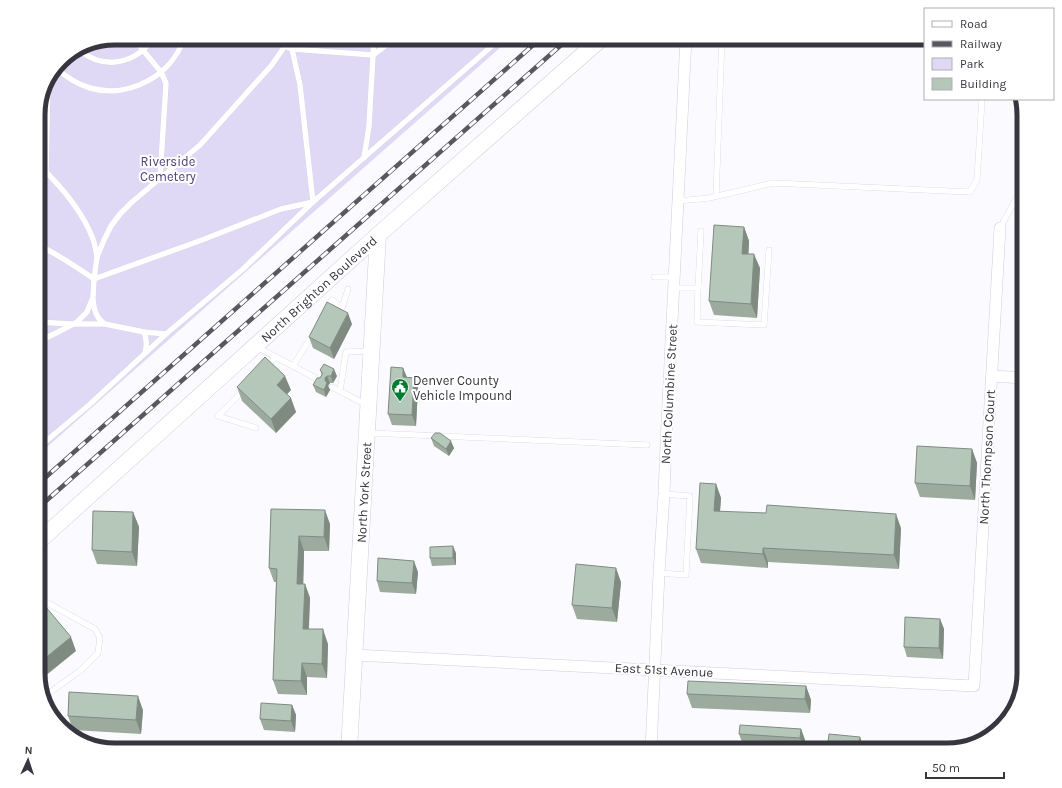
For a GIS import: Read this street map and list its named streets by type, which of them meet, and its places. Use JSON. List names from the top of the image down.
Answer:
{
  "streets": {
    "main road": ["North Brighton Boulevard", "North York Street"],
    "street": ["North Columbine Street", "North Thompson Court", "East 51st Avenue"]
  },
  "crossings": [
    ["North Brighton Boulevard", "North York Street"],
    ["North Columbine Street", "East 51st Avenue"],
    ["North Thompson Court", "East 51st Avenue"],
    ["North York Street", "East 51st Avenue"]
  ],
  "parks": ["Riverside Cemetery"],
  "places": {
    "public building": ["Denver County Vehicle Impound"]
  },
  "legend": [
    "Road",
    "Railway",
    "Park",
    "Building"
  ],
  "scale_bar": "50 m",
  "north": "top"
}
